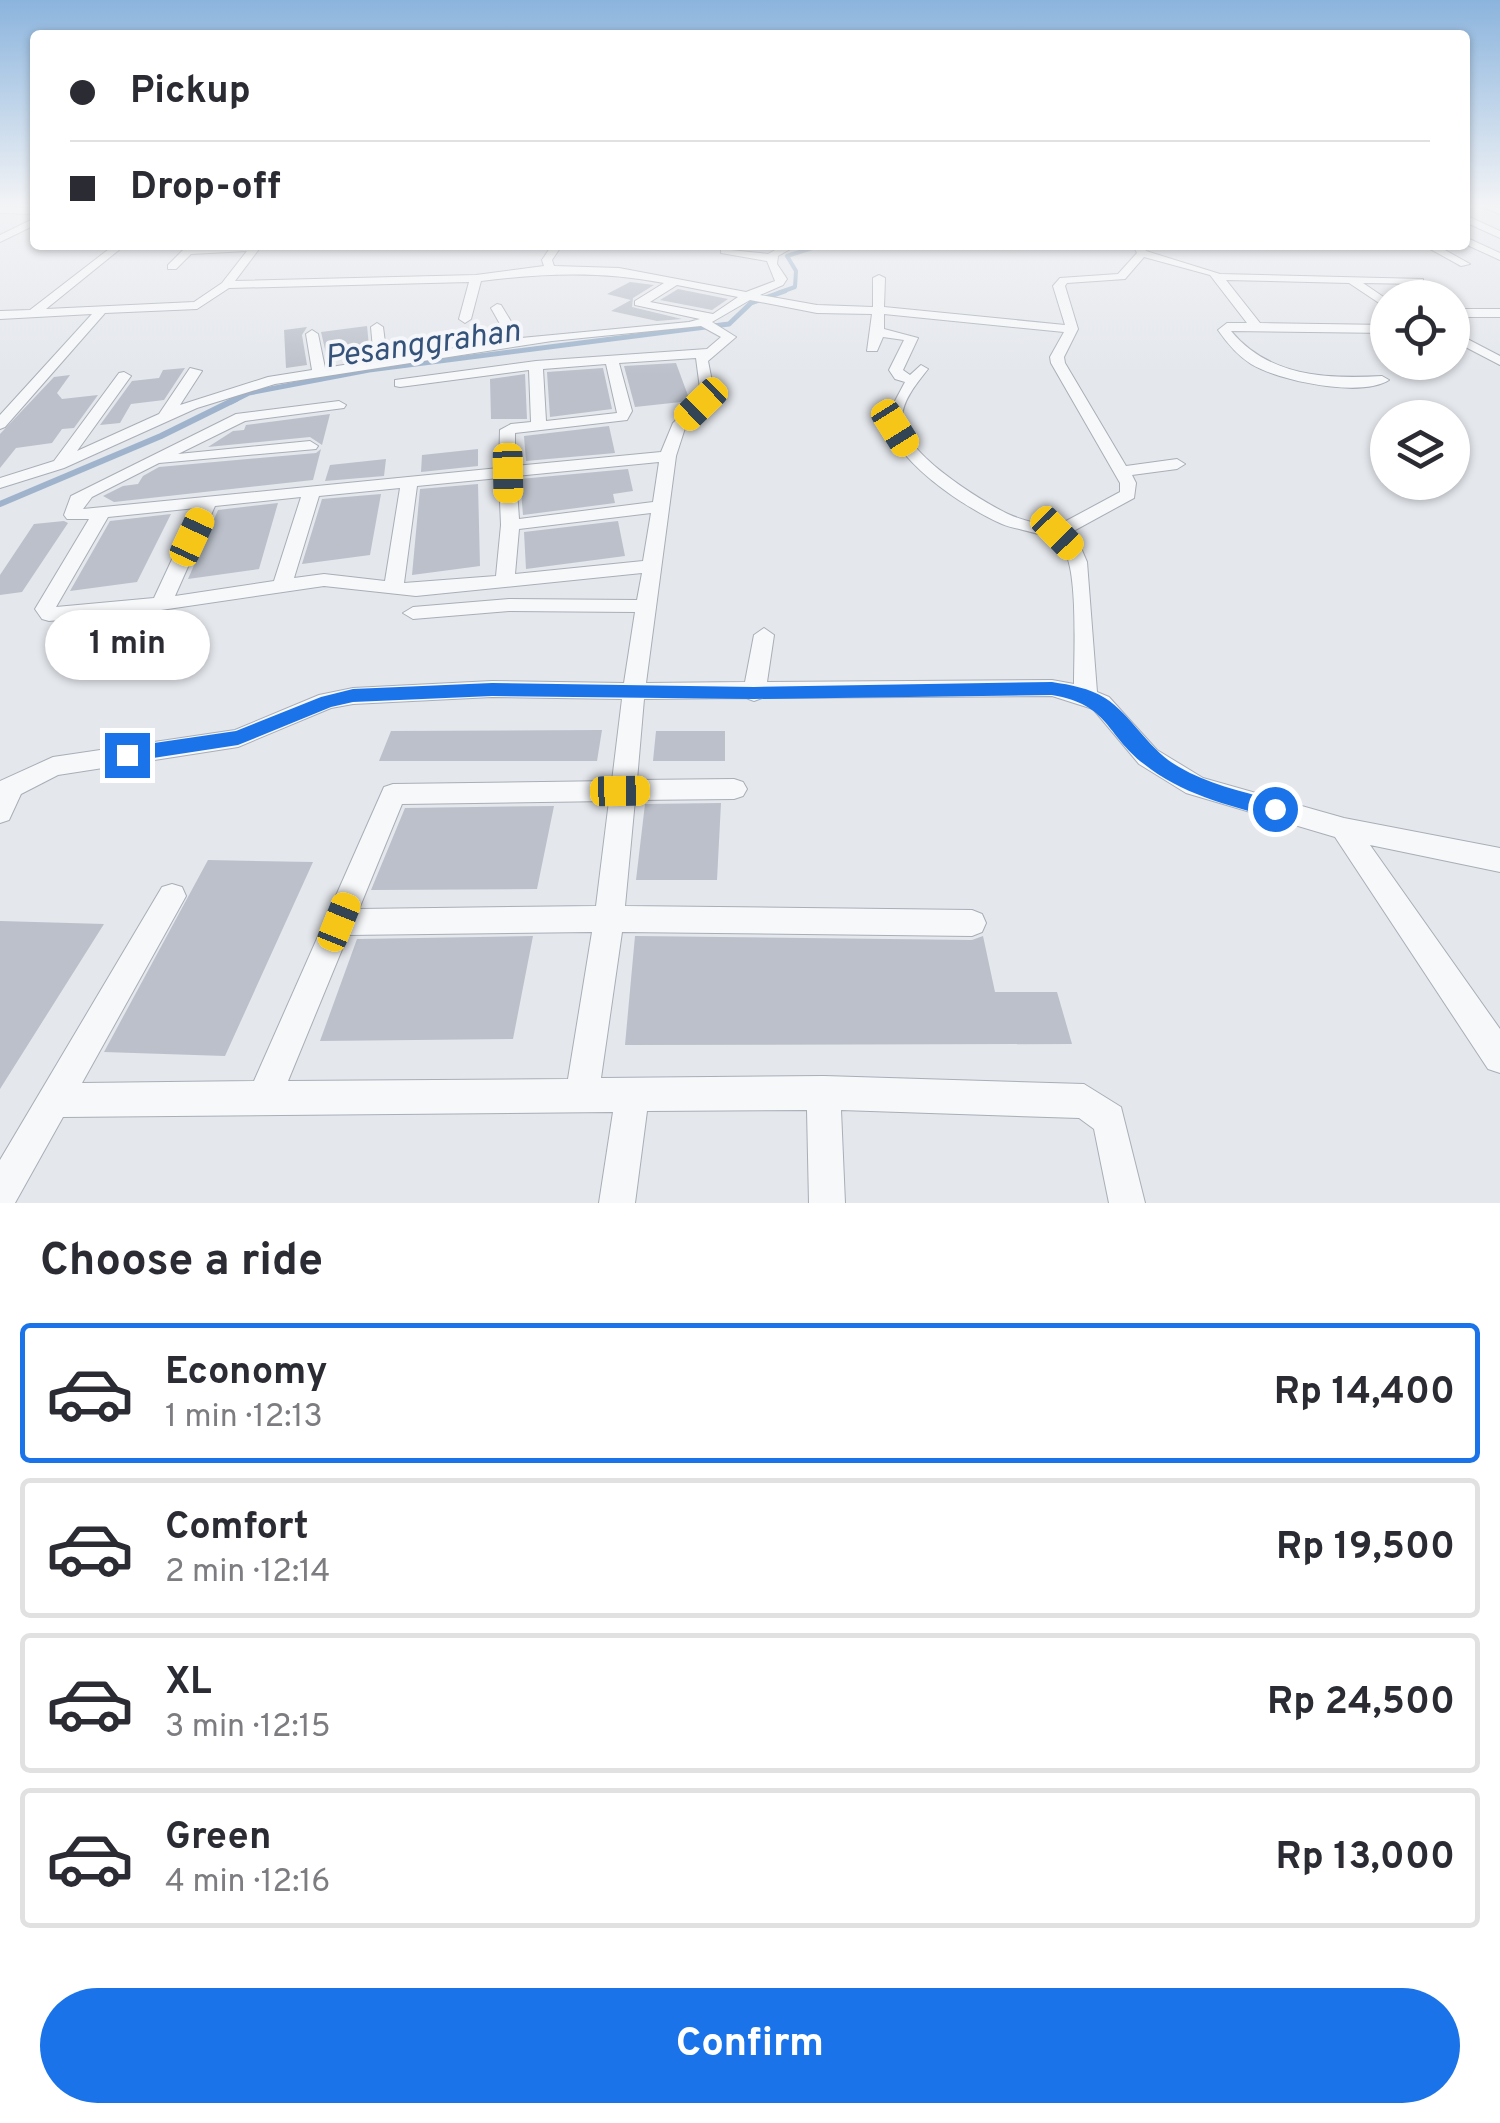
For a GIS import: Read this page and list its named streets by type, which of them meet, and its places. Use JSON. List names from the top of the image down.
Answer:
{
  "water": ["Pesanggrahan"],
  "page": {
    "banner": ["Pickup", "Drop-off"],
    "bubble": "1 min",
    "heading": "Choose a ride",
    "list": [
      {
        "name": "Economy",
        "note": "1 min · 12:13",
        "value": "Rp 14,400"
      },
      {
        "name": "Comfort",
        "note": "2 min · 12:14",
        "value": "Rp 19,500"
      },
      {
        "name": "XL",
        "note": "3 min · 12:15",
        "value": "Rp 24,500"
      },
      {
        "name": "Green",
        "note": "4 min · 12:16",
        "value": "Rp 13,000"
      }
    ],
    "buttons": "Confirm"
  }
}
